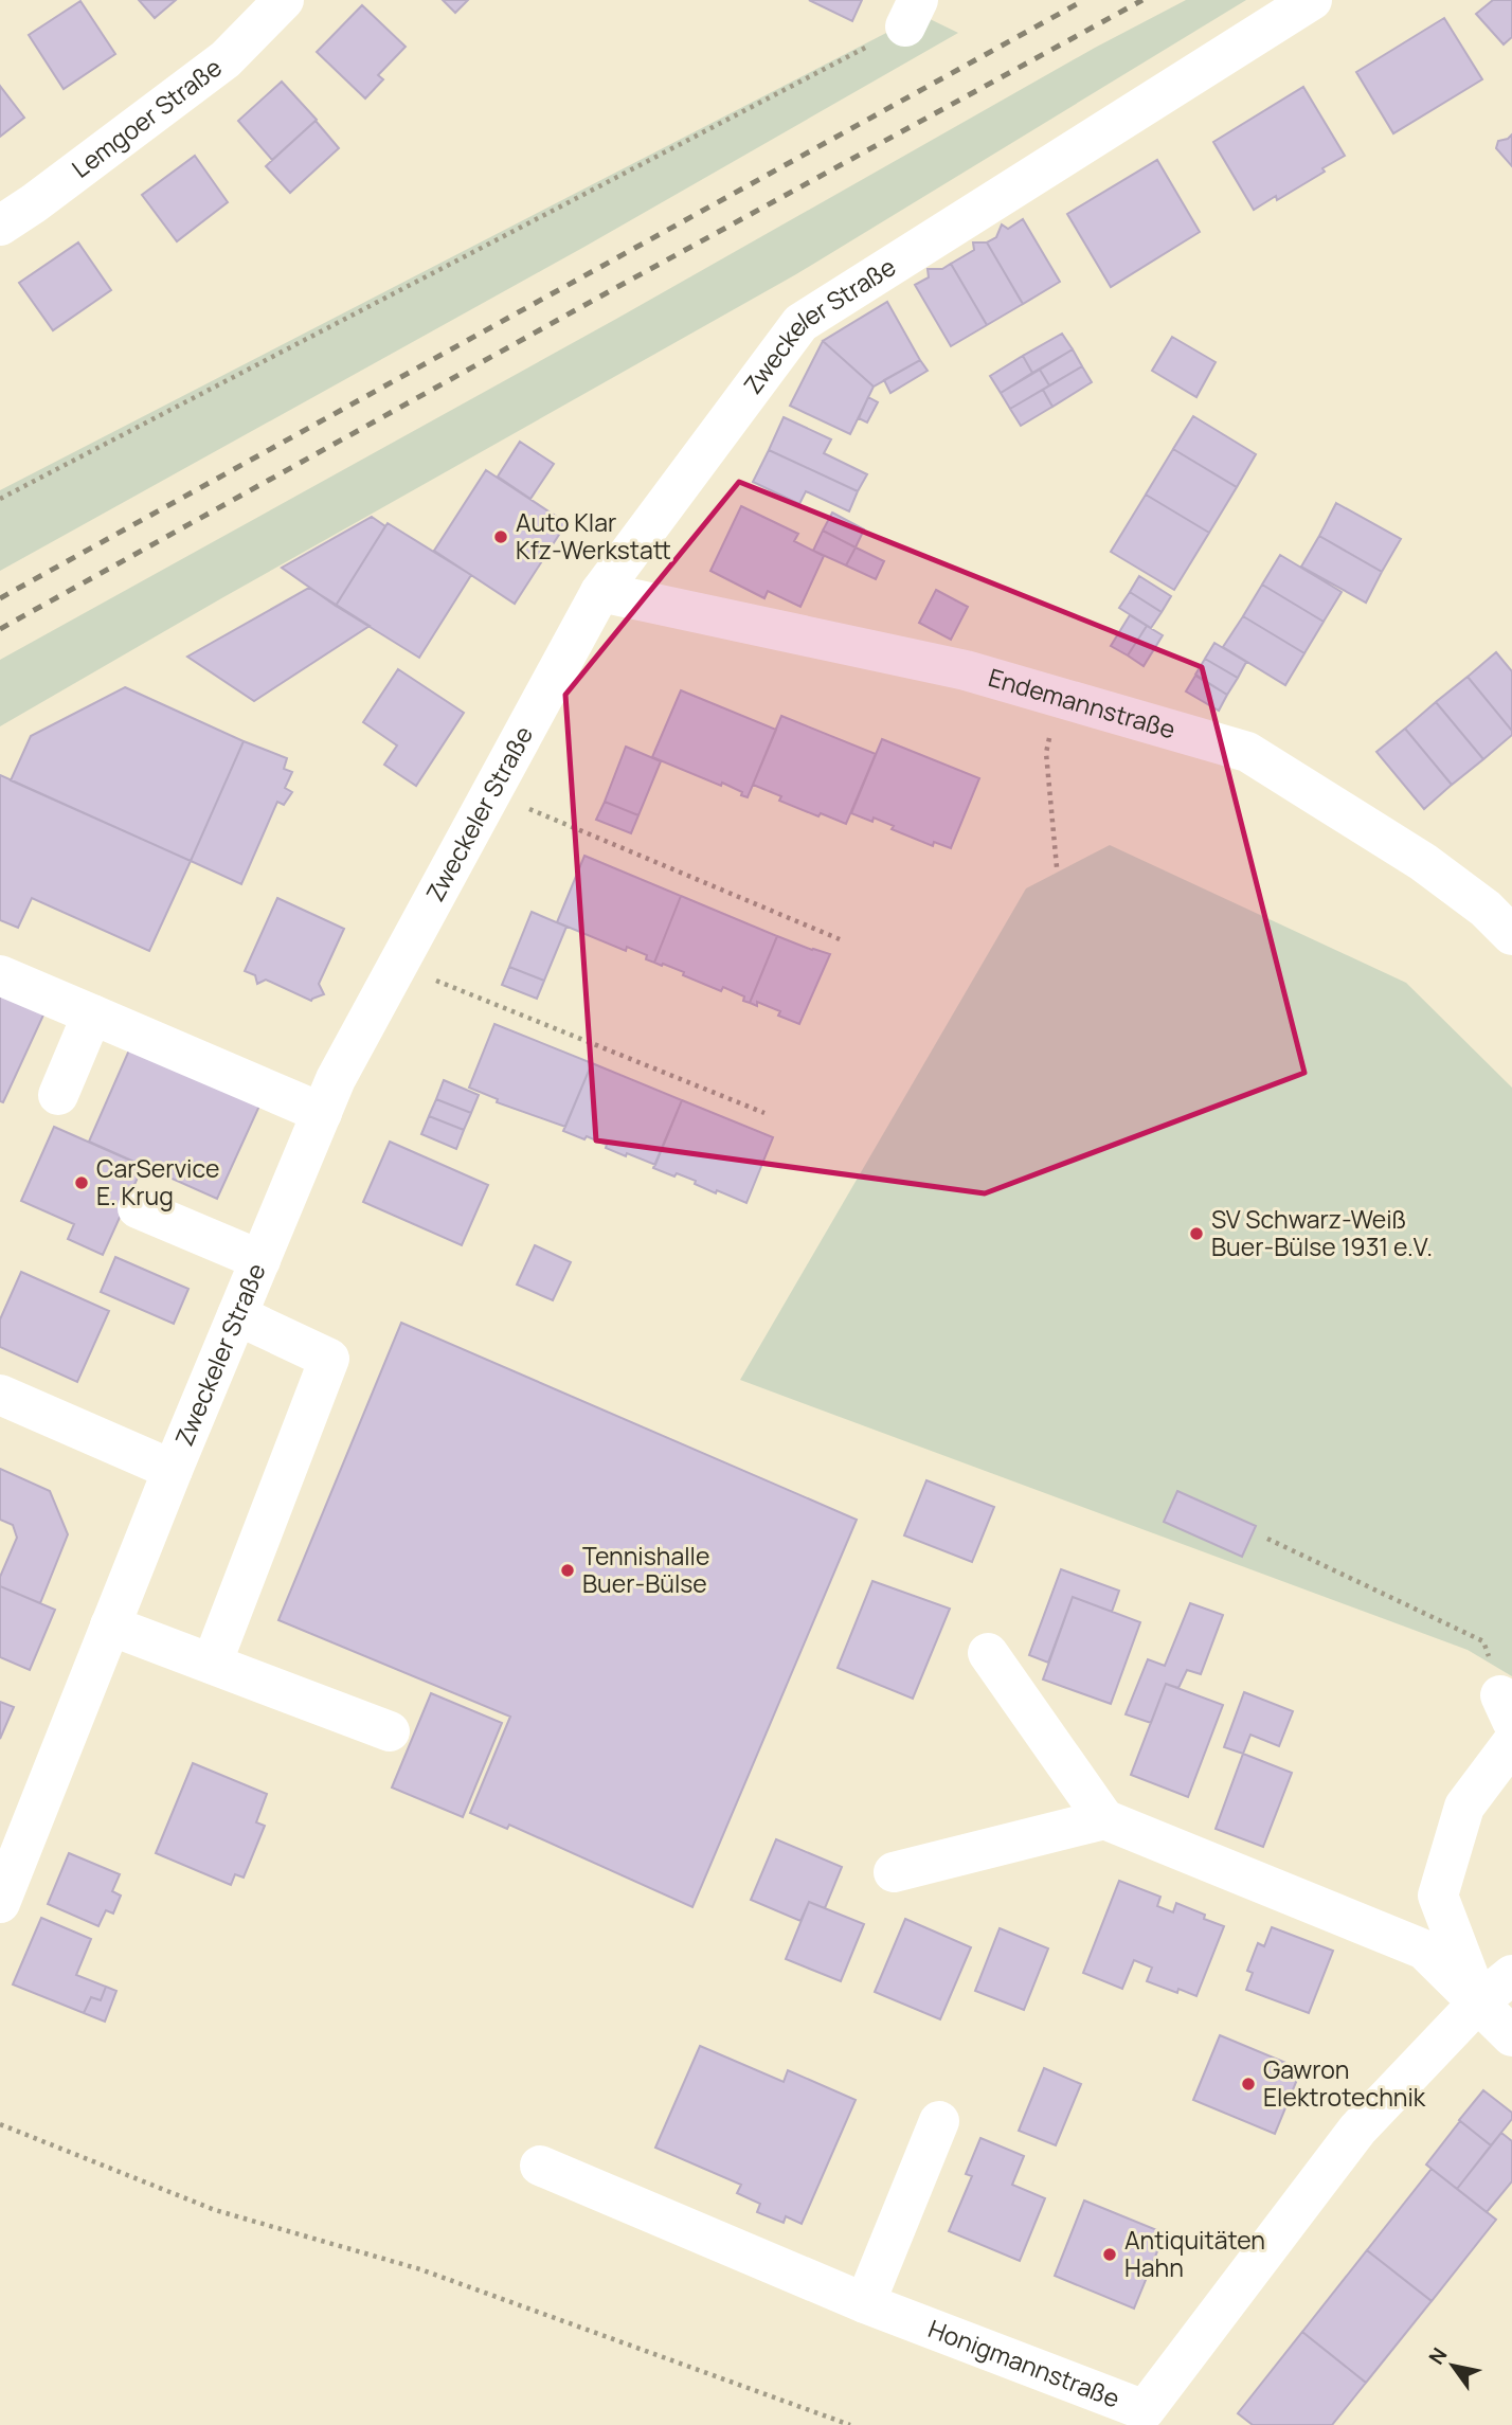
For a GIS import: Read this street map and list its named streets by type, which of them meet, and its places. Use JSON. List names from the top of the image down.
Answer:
{
  "streets": {
    "street": [
      "Lemgoer Straße",
      "Zweckeler Straße",
      "Endemannstraße",
      "Honigmannstraße"
    ]
  },
  "crossings": [
    ["Zweckeler Straße", "Endemannstraße"]
  ],
  "places": [
    "Auto Klar Kfz-Werkstatt",
    "CarService E. Krug",
    "SV Schwarz-Weiß Buer-Bülse 1931 e.V.",
    "Tennishalle Buer-Bülse",
    "Gawron Elektrotechnik",
    "Antiquitäten Hahn"
  ],
  "north": "top left"
}
